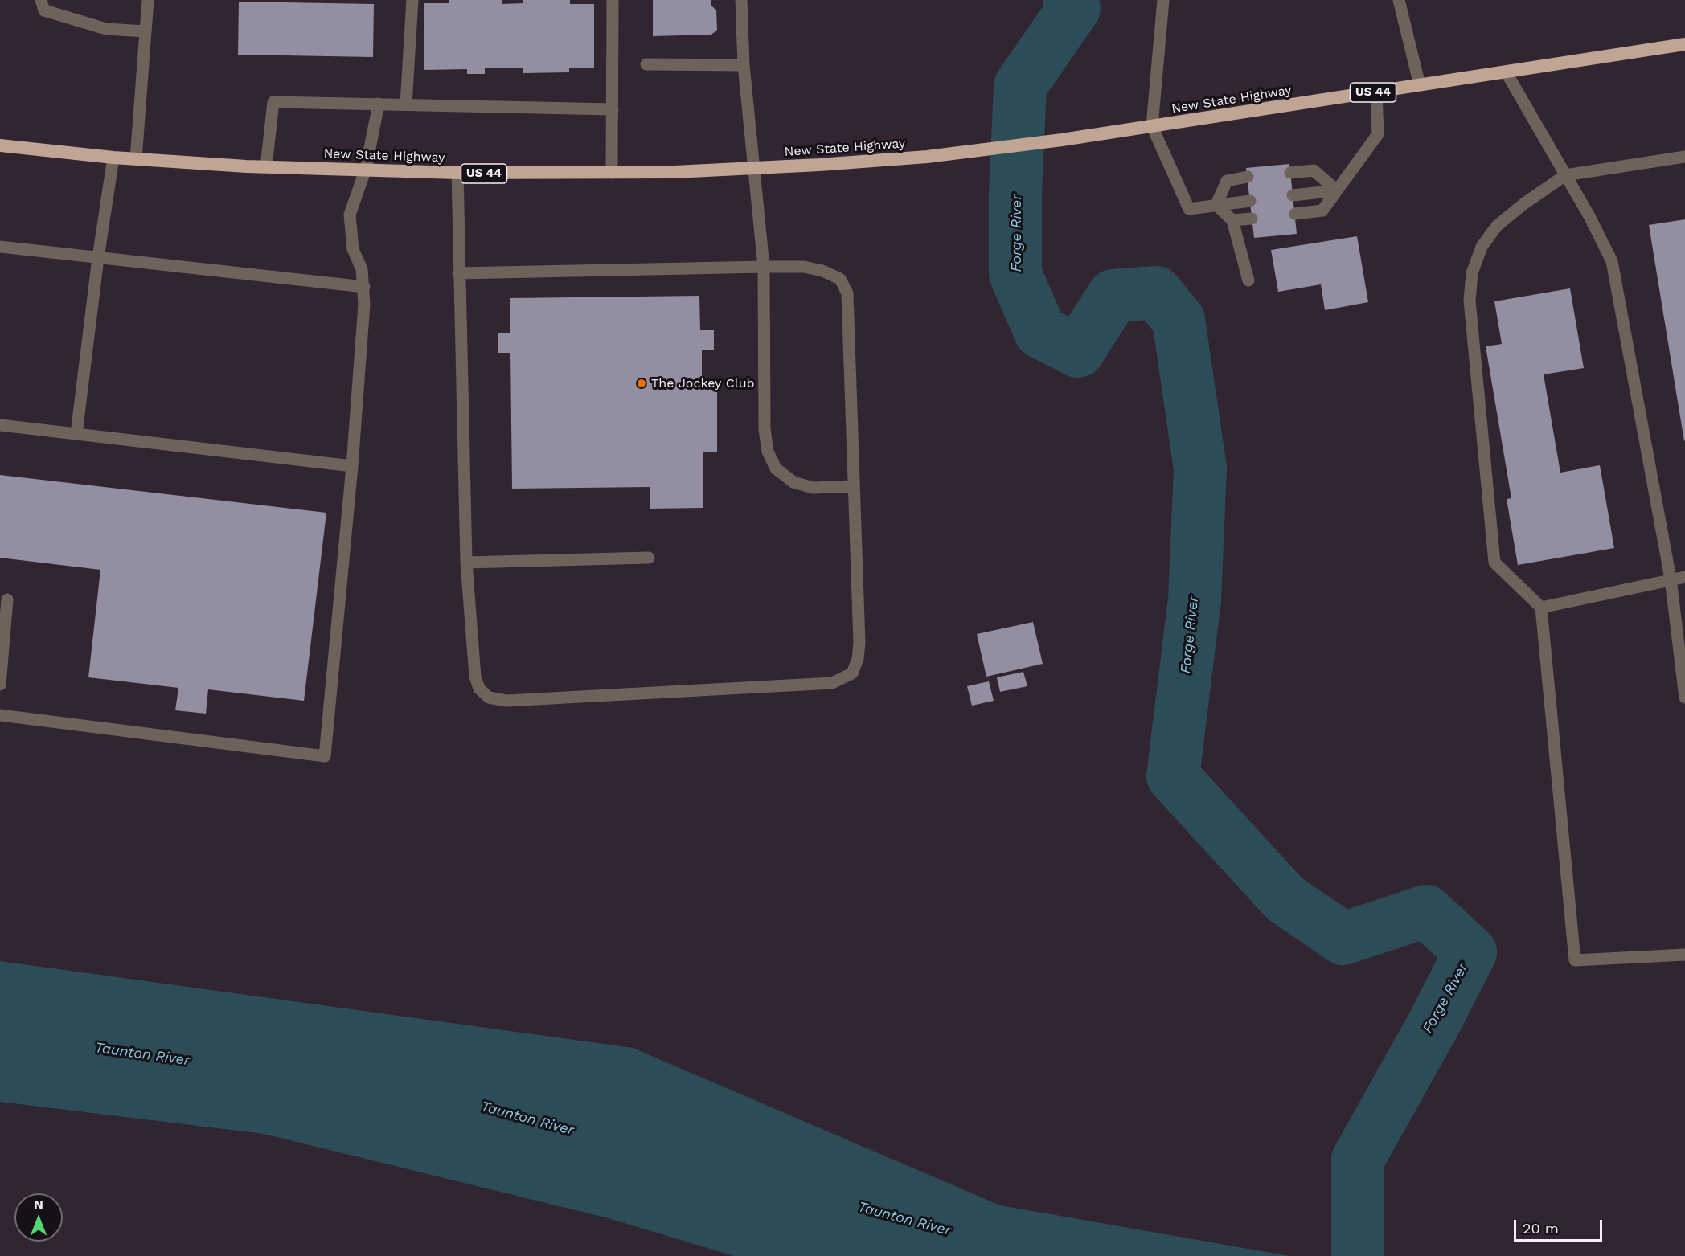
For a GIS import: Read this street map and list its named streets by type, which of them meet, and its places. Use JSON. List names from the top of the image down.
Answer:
{
  "streets": {
    "highway": ["US 44", "New State Highway"]
  },
  "water": ["Forge River", "Taunton River"],
  "places": ["The Jockey Club"],
  "scale_bar": "20 m",
  "north": "top"
}
